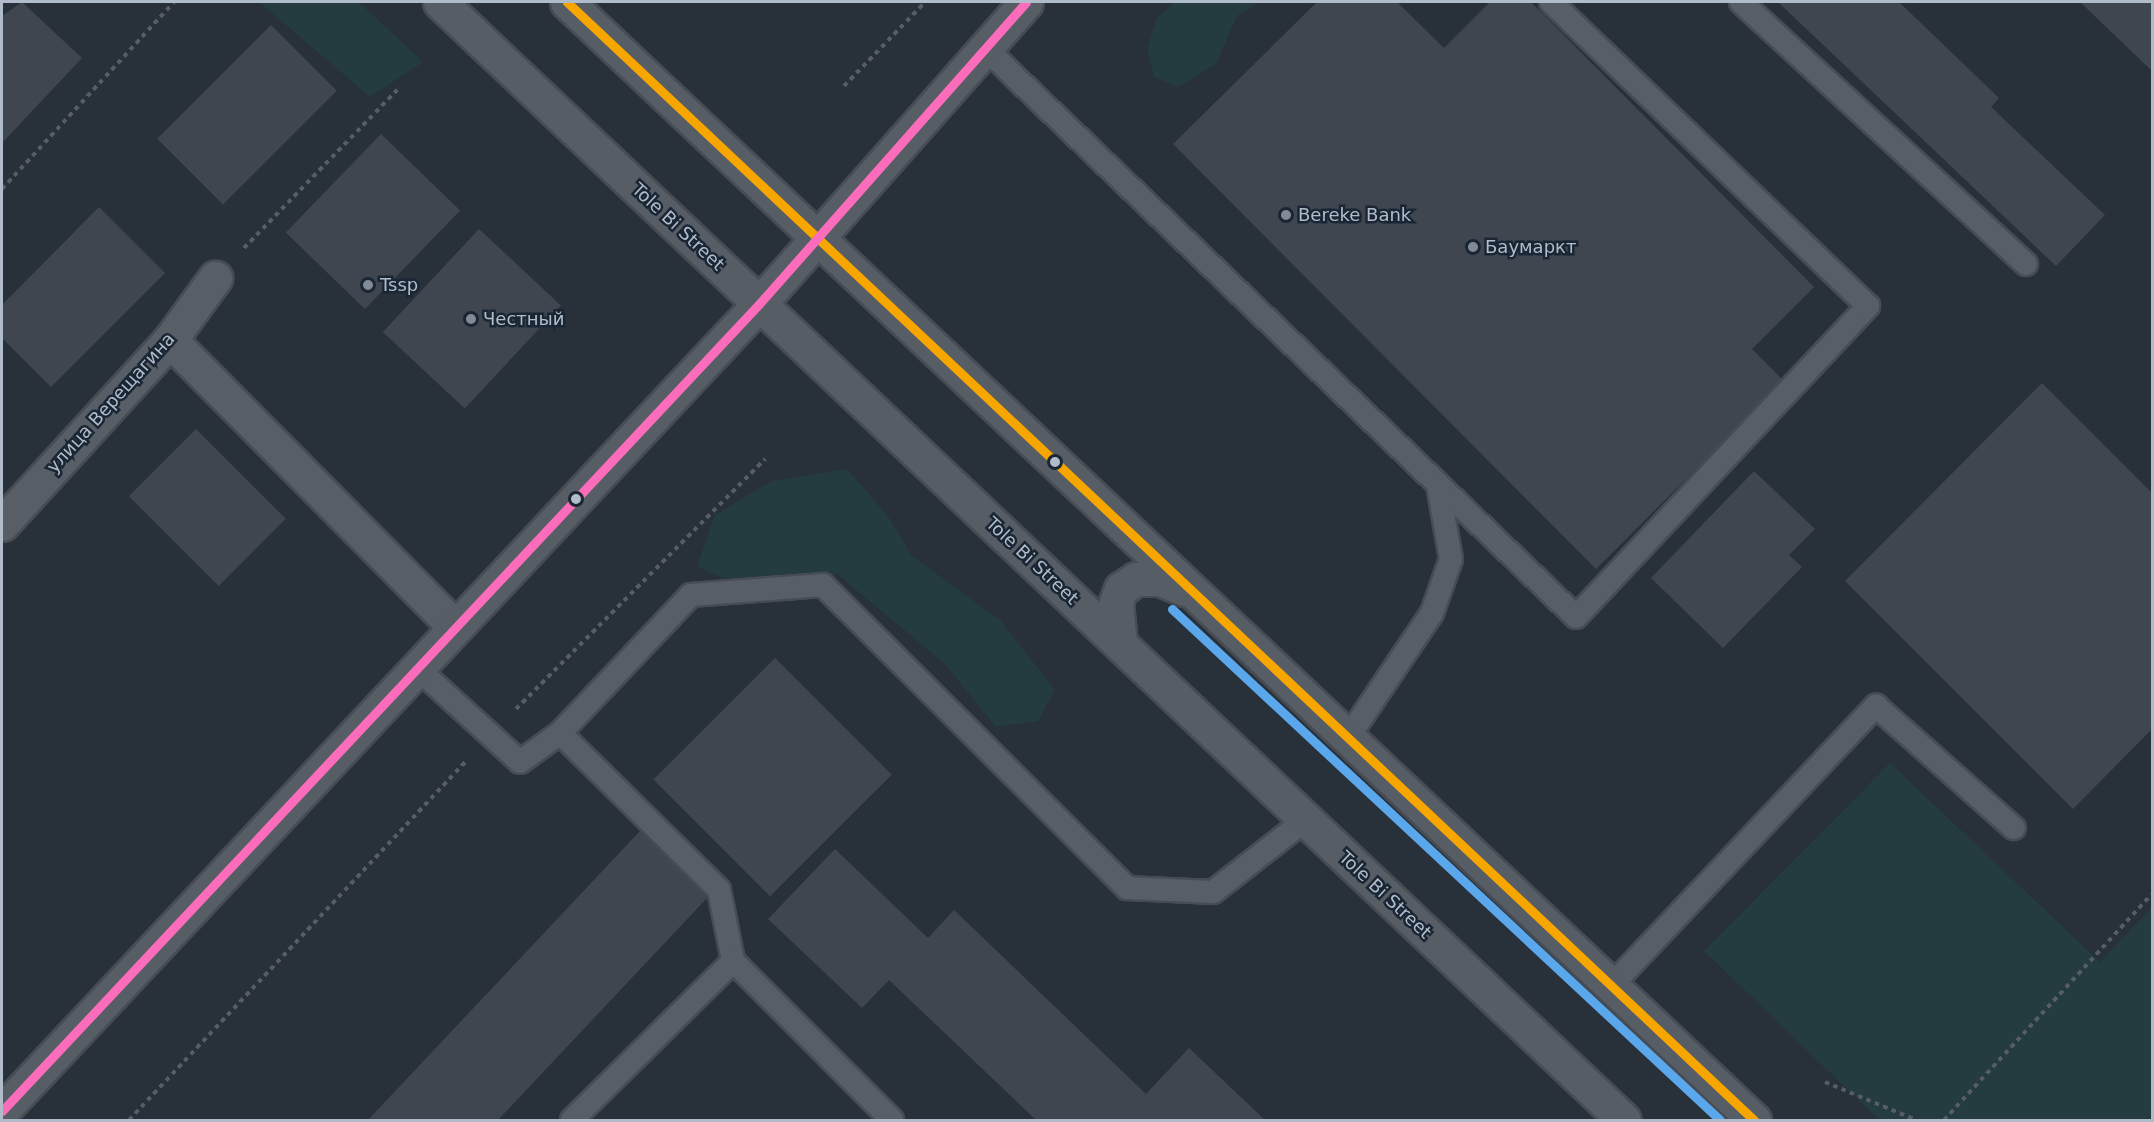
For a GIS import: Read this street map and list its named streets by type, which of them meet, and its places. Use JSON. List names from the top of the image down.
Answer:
{
  "streets": {
    "main road": ["Tole Bi Street"],
    "street": ["улица Верещагина"]
  },
  "places": [
    "Bereke Bank",
    "Баумаркт",
    "Tssp",
    "Честный"
  ]
}
